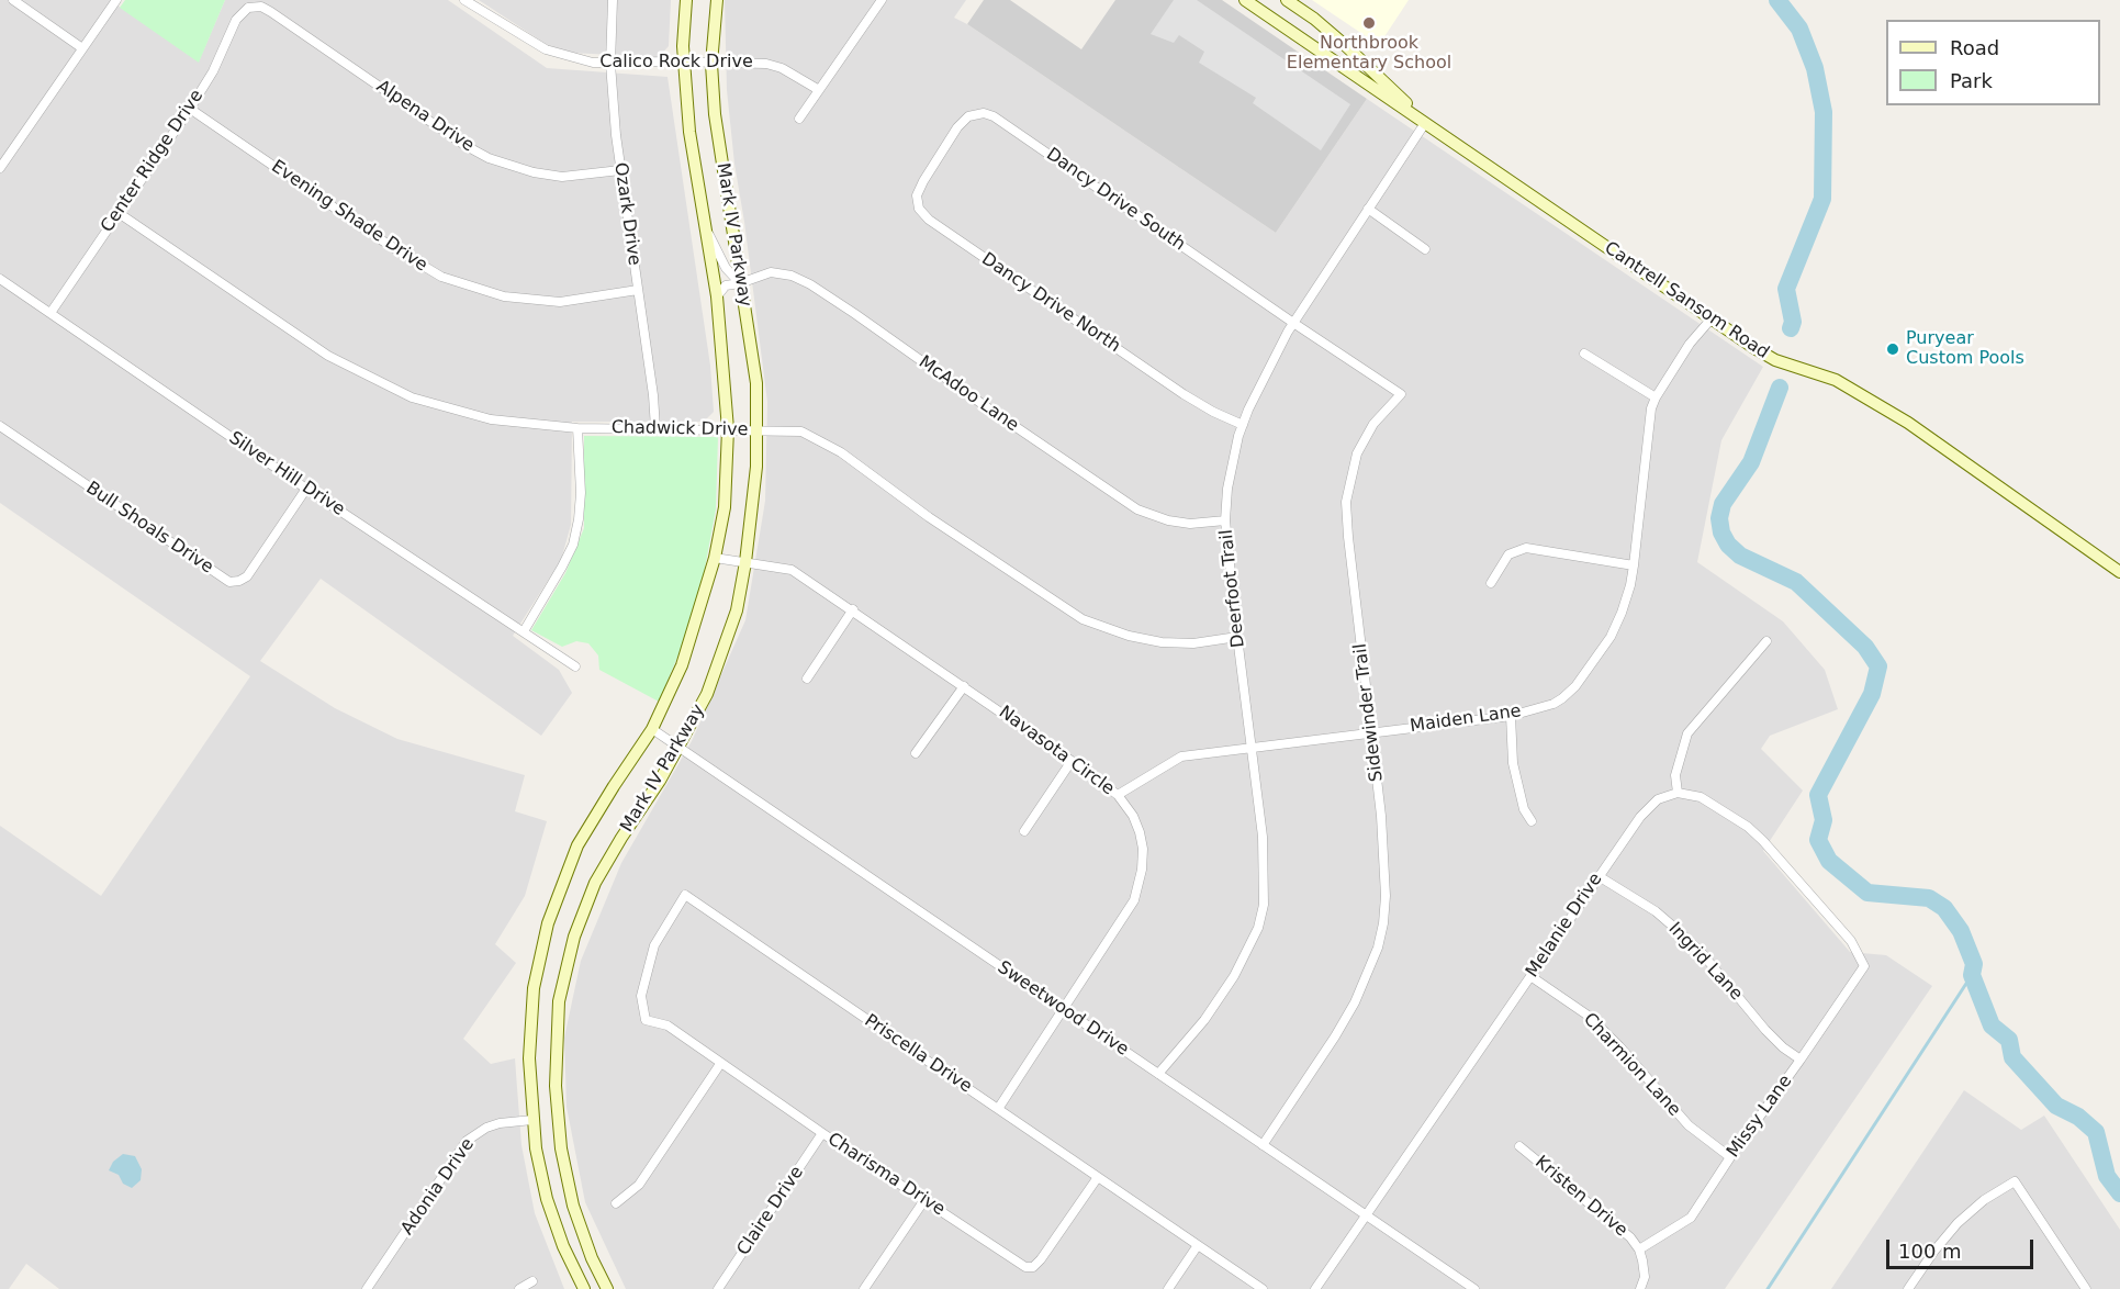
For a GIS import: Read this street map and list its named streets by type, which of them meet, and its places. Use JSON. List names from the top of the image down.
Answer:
{
  "streets": {
    "main road": ["Mark IV Parkway", "Cantrell Sansom Road"],
    "street": [
      "Calico Rock Drive",
      "Alpena Drive",
      "Center Ridge Drive",
      "Dancy Drive South",
      "Ozark Drive",
      "Evening Shade Drive",
      "Dancy Drive North",
      "McAdoo Lane",
      "Chadwick Drive",
      "Silver Hill Drive",
      "Bull Shoals Drive",
      "Deerfoot Trail",
      "Sidewinder Trail",
      "Maiden Lane",
      "Navasota Circle",
      "Melanie Drive",
      "Ingrid Lane",
      "Sweetwood Drive",
      "Priscella Drive",
      "Charmion Lane",
      "Missy Lane",
      "Charisma Drive",
      "Adonia Drive",
      "Kristen Drive",
      "Claire Drive"
    ]
  },
  "crossings": [
    ["Calico Rock Drive", "Ozark Drive"],
    ["Calico Rock Drive", "Mark IV Parkway"],
    ["Alpena Drive", "Center Ridge Drive"],
    ["Alpena Drive", "Ozark Drive"],
    ["Center Ridge Drive", "Evening Shade Drive"],
    ["Center Ridge Drive", "Chadwick Drive"],
    ["Center Ridge Drive", "Silver Hill Drive"],
    ["Dancy Drive South", "Dancy Drive North"],
    ["Dancy Drive South", "Deerfoot Trail"],
    ["Dancy Drive South", "Sidewinder Trail"],
    ["Ozark Drive", "Evening Shade Drive"],
    ["Ozark Drive", "Chadwick Drive"],
    ["Mark IV Parkway", "McAdoo Lane"],
    ["Mark IV Parkway", "Chadwick Drive"],
    ["Mark IV Parkway", "Navasota Circle"],
    ["Mark IV Parkway", "Sweetwood Drive"],
    ["Mark IV Parkway", "Adonia Drive"],
    ["Cantrell Sansom Road", "Deerfoot Trail"],
    ["Cantrell Sansom Road", "Maiden Lane"],
    ["Dancy Drive North", "Deerfoot Trail"],
    ["McAdoo Lane", "Deerfoot Trail"],
    ["Chadwick Drive", "Deerfoot Trail"],
    ["Silver Hill Drive", "Bull Shoals Drive"],
    ["Deerfoot Trail", "Sidewinder Trail"],
    ["Deerfoot Trail", "Maiden Lane"],
    ["Deerfoot Trail", "Sweetwood Drive"],
    ["Sidewinder Trail", "Maiden Lane"],
    ["Sidewinder Trail", "Sweetwood Drive"],
    ["Maiden Lane", "Navasota Circle"],
    ["Navasota Circle", "Sweetwood Drive"],
    ["Navasota Circle", "Priscella Drive"],
    ["Melanie Drive", "Ingrid Lane"],
    ["Melanie Drive", "Sweetwood Drive"],
    ["Melanie Drive", "Charmion Lane"],
    ["Melanie Drive", "Missy Lane"],
    ["Ingrid Lane", "Missy Lane"],
    ["Priscella Drive", "Charisma Drive"],
    ["Charmion Lane", "Missy Lane"],
    ["Missy Lane", "Kristen Drive"],
    ["Charisma Drive", "Claire Drive"]
  ],
  "places": ["Northbrook Elementary School", "Puryear Custom Pools"],
  "legend": ["Road", "Park"],
  "scale_bar": "100 m"
}
